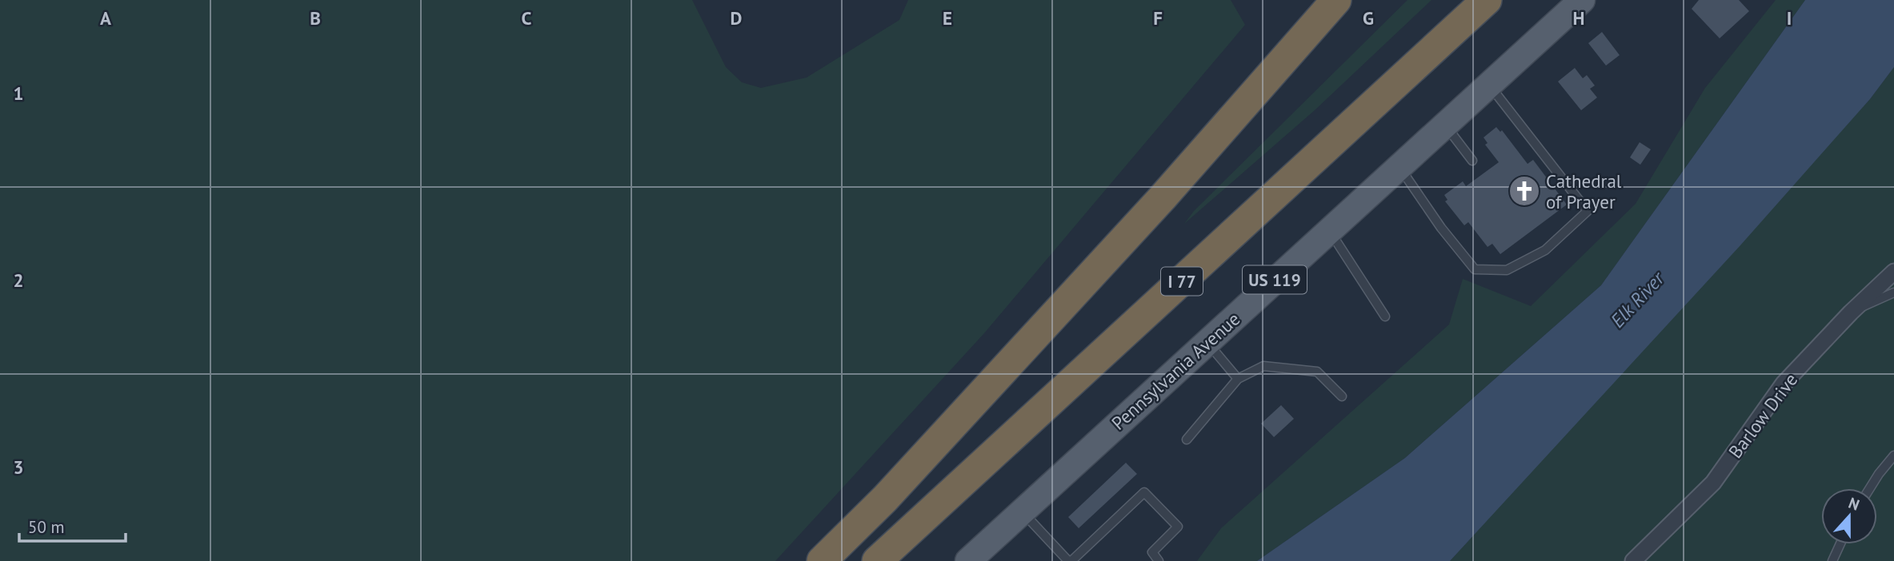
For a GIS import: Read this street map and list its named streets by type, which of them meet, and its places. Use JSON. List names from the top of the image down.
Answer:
{
  "streets": {
    "highway": ["I 77"],
    "main road": ["US 119", "Pennsylvania Avenue"],
    "street": ["Barlow Drive"]
  },
  "water": ["Elk River"],
  "places": {
    "church": ["Cathedral of Prayer"]
  },
  "scale_bar": "50 m",
  "north": "top",
  "grid": {
    "columns": [
      "A",
      "B",
      "C",
      "D",
      "E",
      "F",
      "G",
      "H",
      "I"
    ],
    "rows": ["1", "2", "3"]
  }
}
